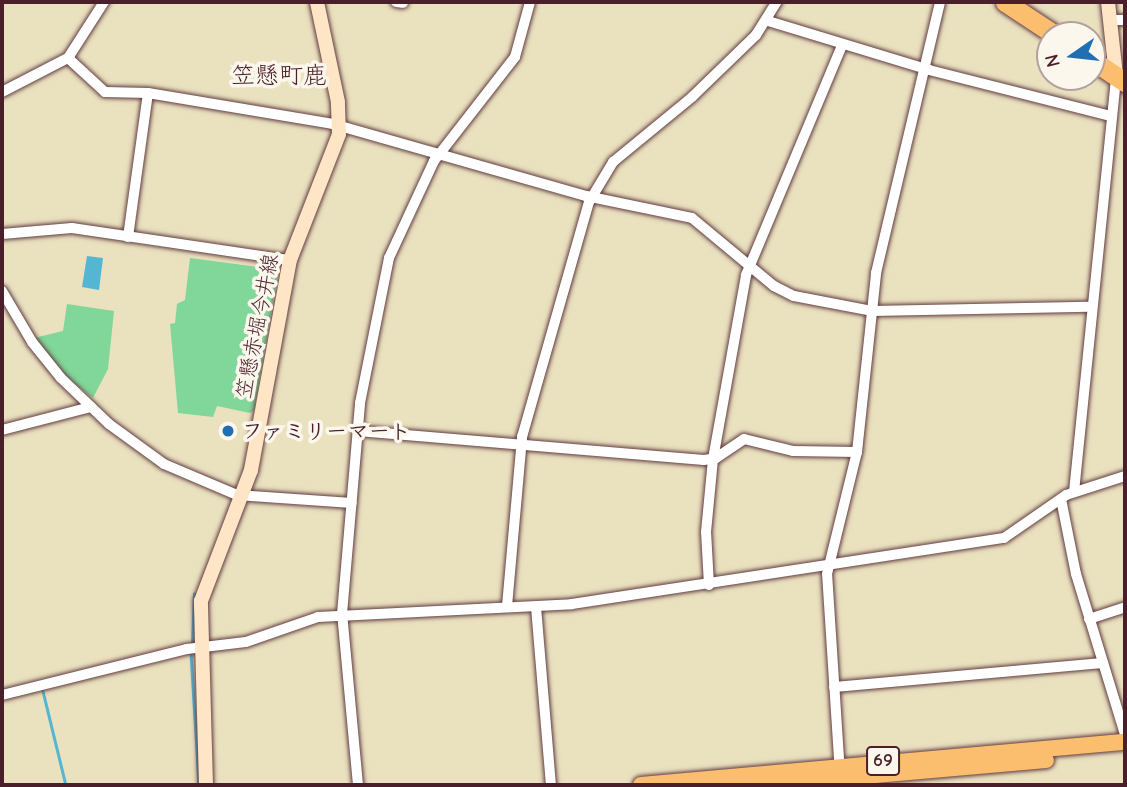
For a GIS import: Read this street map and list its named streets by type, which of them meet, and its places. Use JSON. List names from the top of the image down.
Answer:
{
  "streets": {
    "main road": ["笠懸赤堀今井線", "69"]
  },
  "districts": ["笠懸町鹿"],
  "places": ["ファミリーマート"],
  "north": "left"
}
